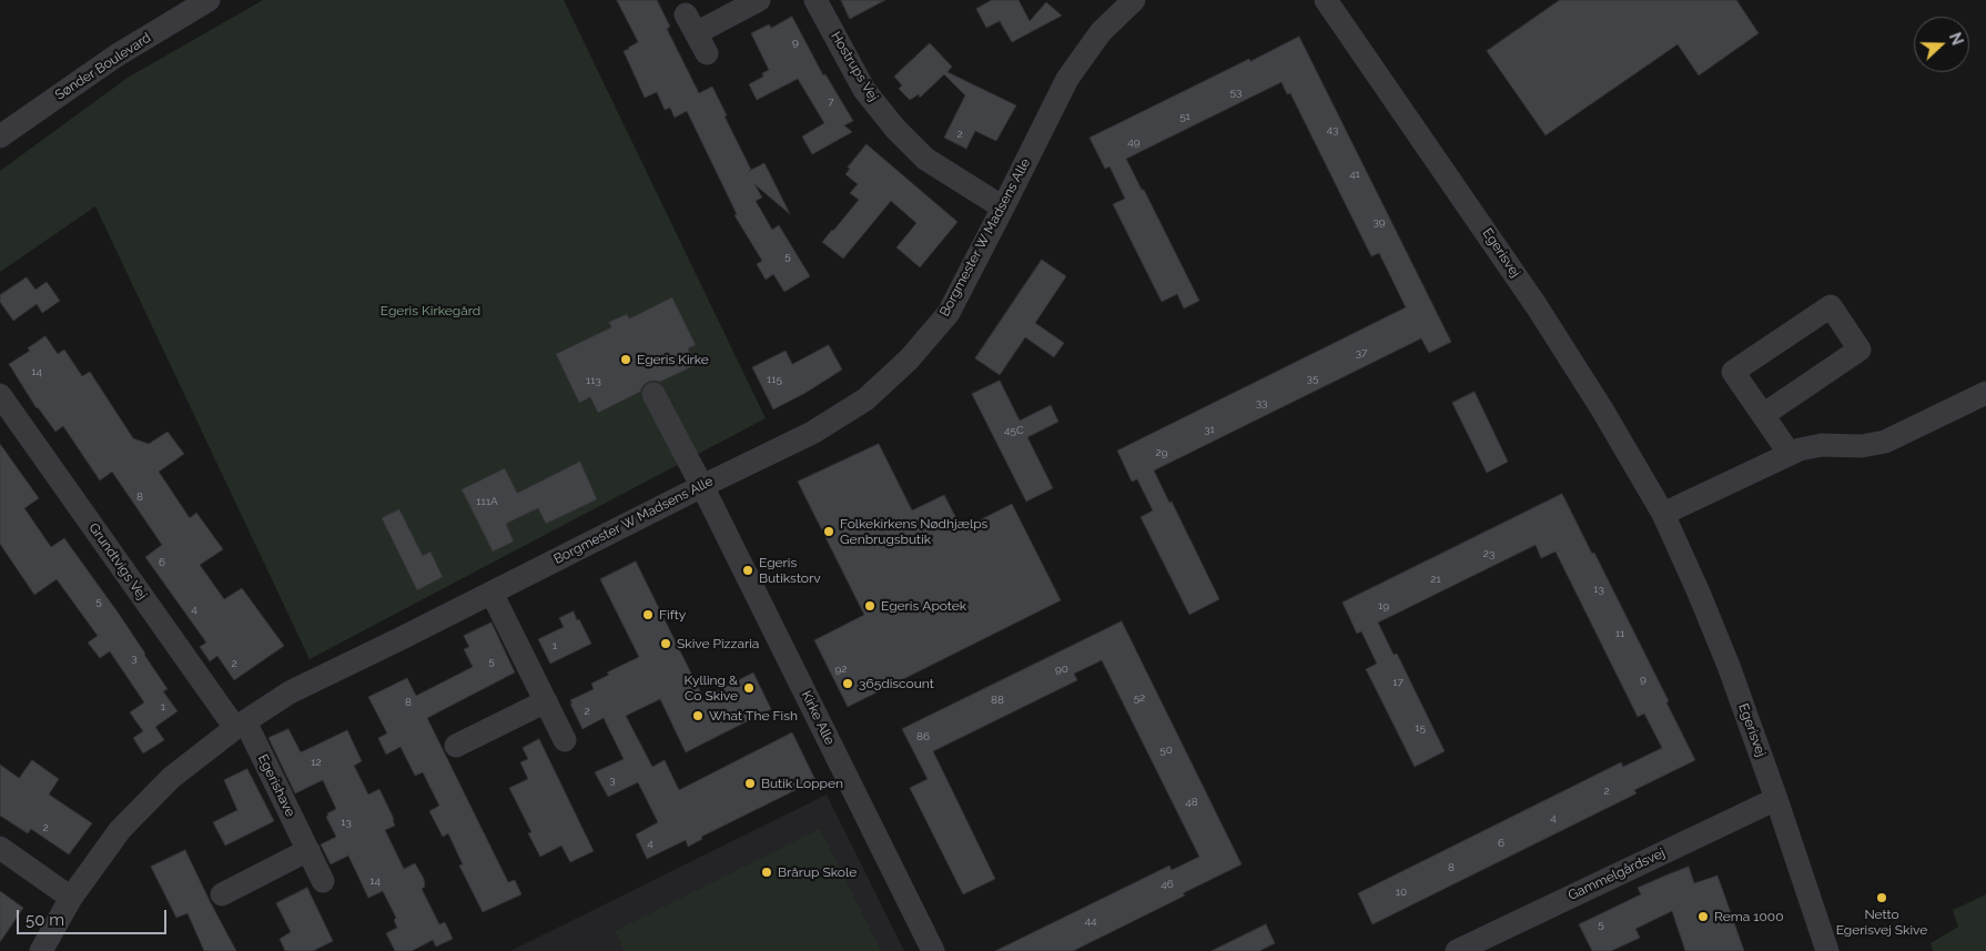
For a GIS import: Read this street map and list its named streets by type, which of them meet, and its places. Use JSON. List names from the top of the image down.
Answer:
{
  "streets": {
    "street": [
      "Sønder Boulevard",
      "Hostrups Vej",
      "Borgmester W Madsens Alle",
      "Egerisvej",
      "Grundtvigs Vej",
      "Kirke Alle",
      "Egerishave",
      "Gammelgårdsvej"
    ]
  },
  "crossings": [
    ["Hostrups Vej", "Borgmester W Madsens Alle"],
    ["Borgmester W Madsens Alle", "Grundtvigs Vej"],
    ["Borgmester W Madsens Alle", "Kirke Alle"],
    ["Borgmester W Madsens Alle", "Egerishave"],
    ["Egerisvej", "Gammelgårdsvej"],
    ["Grundtvigs Vej", "Egerishave"]
  ],
  "parks": ["Egeris Kirkegård"],
  "places": [
    "Egeris Kirke",
    "Folkekirkens Nødhjælps Genbrugsbutik",
    "Egeris Butikstorv",
    "Egeris Apotek",
    "Fifty",
    "Skive Pizzaria",
    "365discount",
    "Kylling & Co Skive",
    "What The Fish",
    "Butik Loppen",
    "Brårup Skole",
    "Netto Egerisvej Skive",
    "Rema 1000"
  ],
  "house_numbers": [
    "9",
    "53",
    "7",
    "51",
    "43",
    "2",
    "49",
    "41",
    "39",
    "5",
    "37",
    "14",
    "35",
    "115",
    "113",
    "33",
    "31",
    "45C",
    "29",
    "8",
    "111A",
    "23",
    "6",
    "21",
    "13",
    "5",
    "19",
    "4",
    "11",
    "1",
    "3",
    "5",
    "2",
    "92",
    "90",
    "9",
    "17",
    "52",
    "88",
    "8",
    "1",
    "2",
    "15",
    "86",
    "50",
    "12",
    "3",
    "2",
    "48",
    "4",
    "13",
    "2",
    "4",
    "6",
    "8",
    "14",
    "46",
    "10",
    "44",
    "5"
  ],
  "scale_bar": "50 m",
  "north": "right"
}
